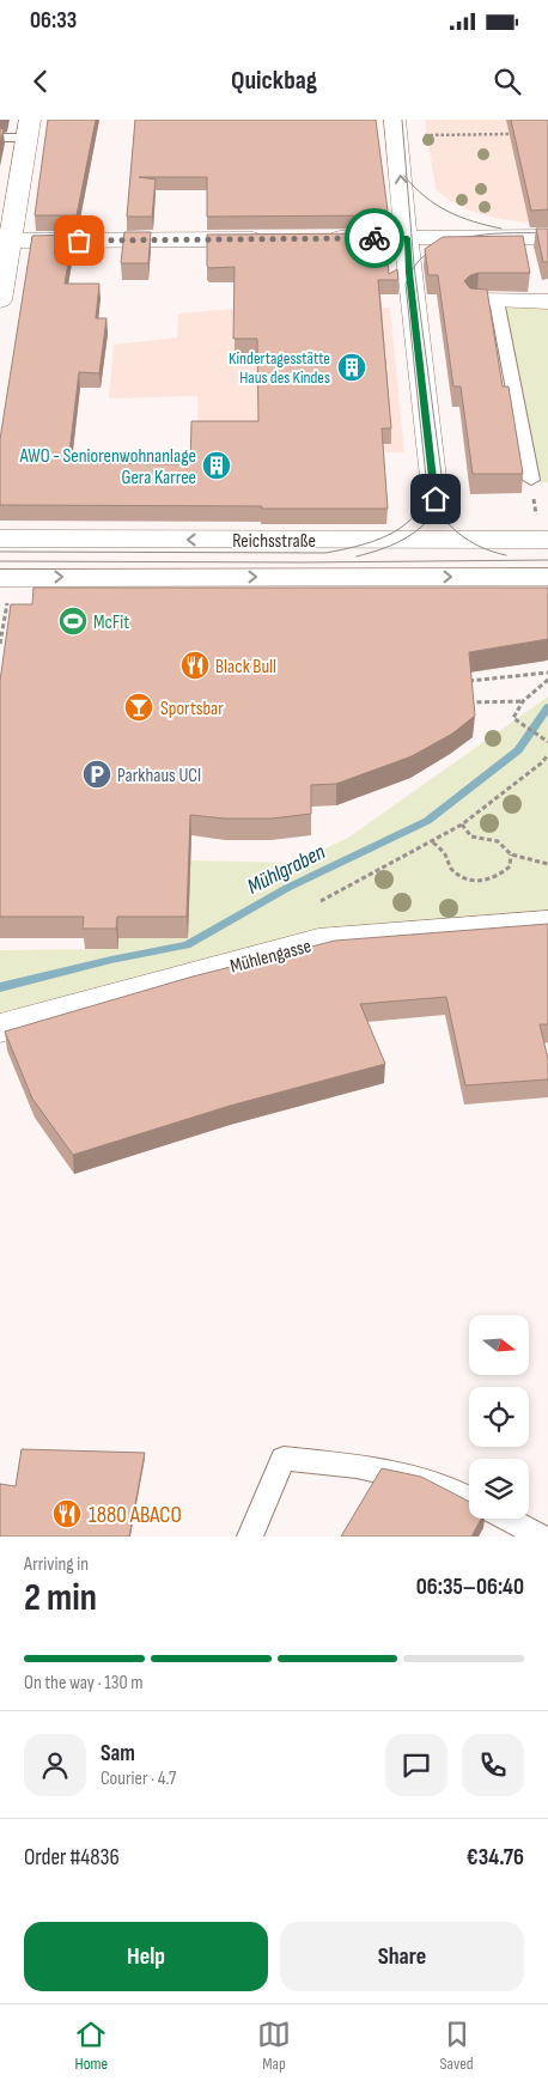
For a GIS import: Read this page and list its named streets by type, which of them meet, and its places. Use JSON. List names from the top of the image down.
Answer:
{
  "streets": {
    "street": ["Reichsstraße", "Mühlengasse"]
  },
  "water": ["Mühlgraben"],
  "places": {
    "building": ["Kindertagesstätte Haus des Kindes", "AWO - Seniorenwohnanlage Gera Karree"],
    "sports": ["McFit"],
    "restaurant": ["Black Bull", "1880 ABACO"],
    "bar": ["Sportsbar"],
    "parking": ["Parkhaus UCI"]
  },
  "north": "right",
  "page": {
    "status": "06:33",
    "header": "Quickbag",
    "heading": ["2 min", "Arriving in", "06:35–06:40"],
    "panel": [
      "Sam",
      "Courier · 4.7",
      "Order #4836",
      "€34.76"
    ],
    "bar": "On the way · 130 m",
    "buttons": ["Help", "Share"],
    "tabs": ["Home", "Map", "Saved"]
  }
}
